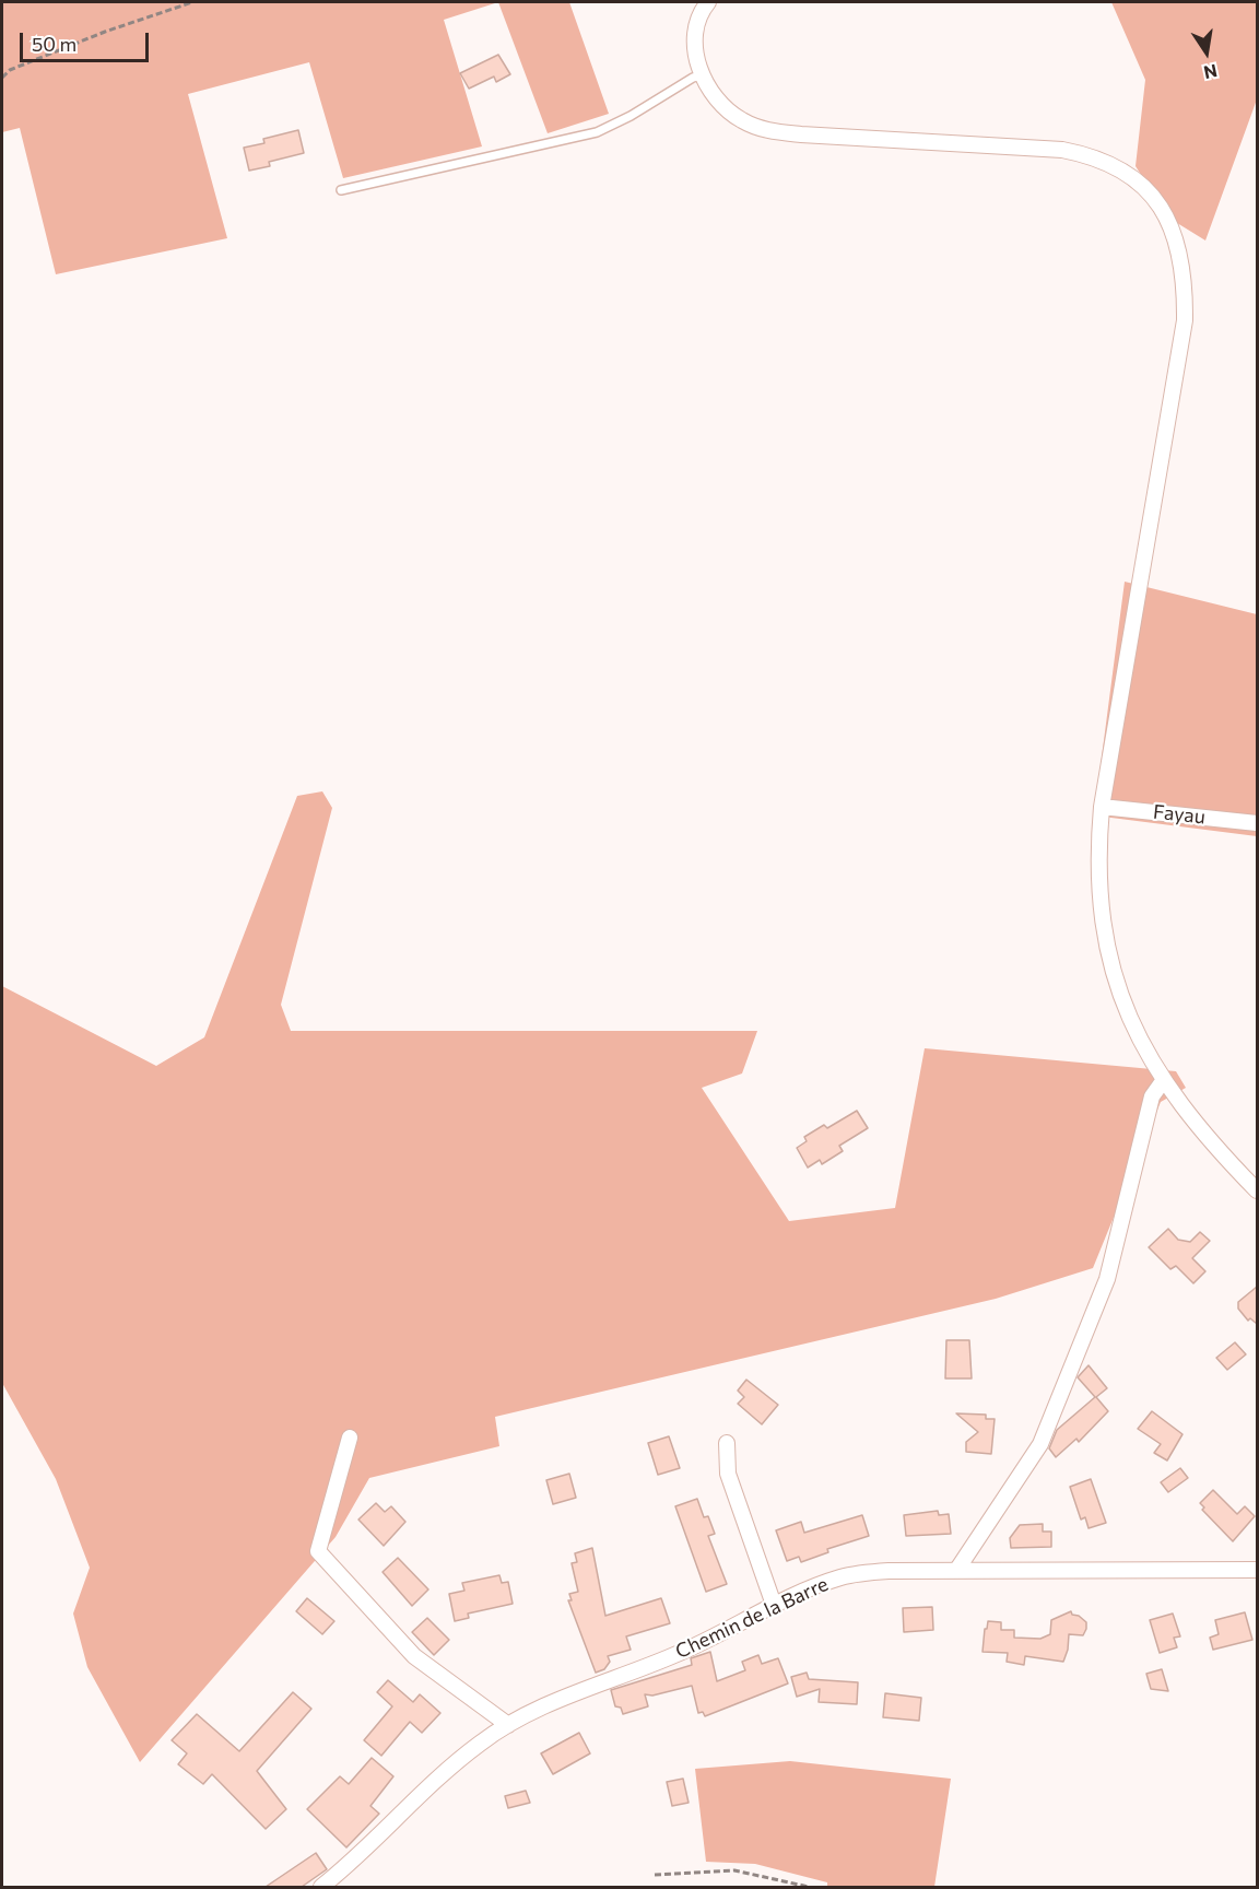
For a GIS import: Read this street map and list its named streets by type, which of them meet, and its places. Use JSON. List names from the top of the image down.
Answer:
{
  "streets": {
    "street": ["Fayau", "Chemin de la Barre"]
  },
  "scale_bar": "50 m",
  "north": "bottom"
}
